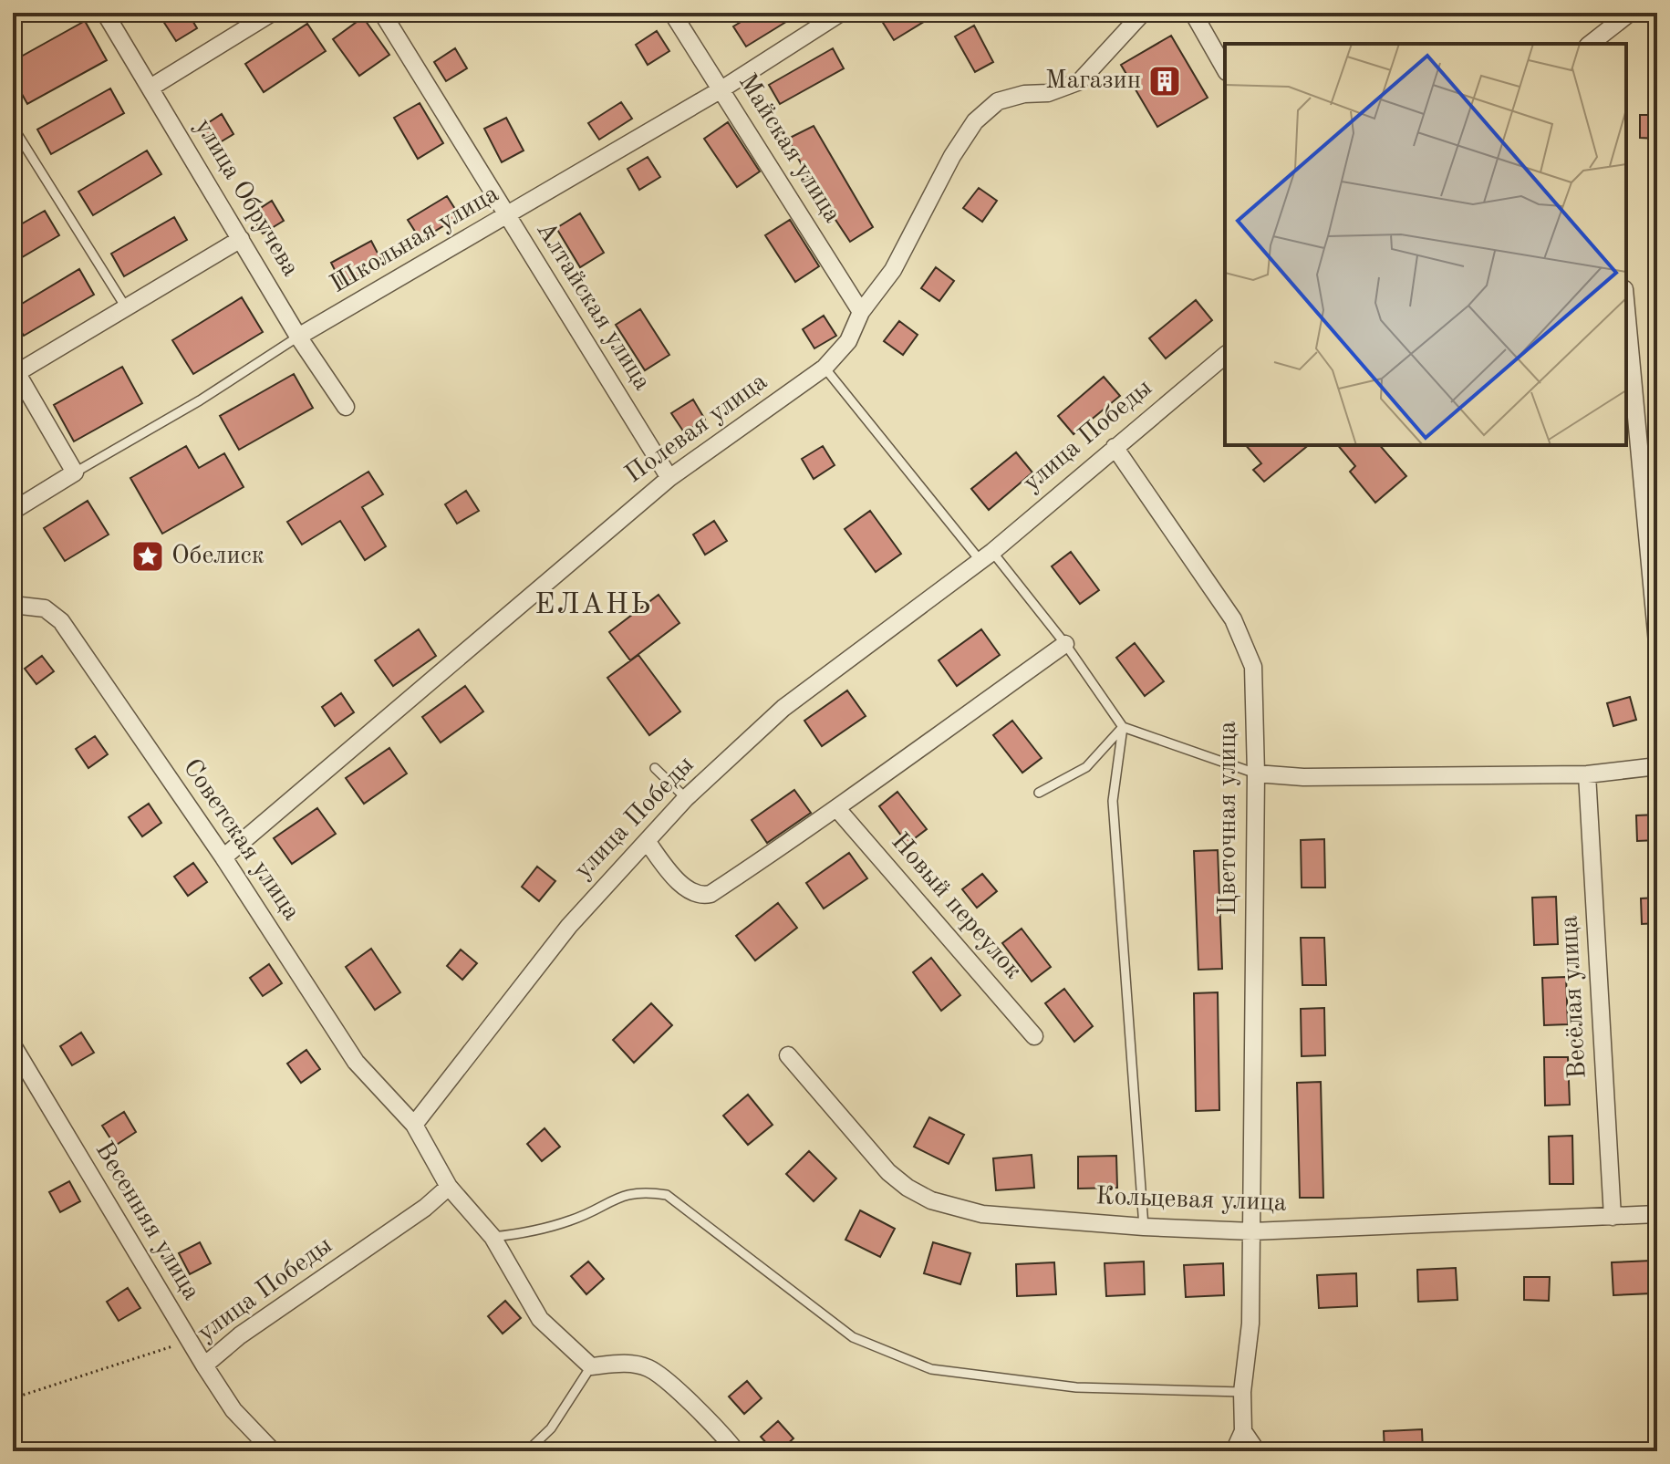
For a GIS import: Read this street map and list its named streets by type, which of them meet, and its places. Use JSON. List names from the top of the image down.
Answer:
{
  "streets": {
    "street": [
      "Майская улица",
      "улица Обручева",
      "Школьная улица",
      "Алтайская улица",
      "Полевая улица",
      "улица Победы",
      "Цветочная улица",
      "Советская улица",
      "Новый переулок",
      "Весёлая улица",
      "Кольцевая улица",
      "Весенняя улица"
    ]
  },
  "crossings": [
    ["Майская улица", "Школьная улица"],
    ["Майская улица", "Полевая улица"],
    ["улица Обручева", "Школьная улица"],
    ["Школьная улица", "Алтайская улица"],
    ["Алтайская улица", "Полевая улица"],
    ["Полевая улица", "Советская улица"],
    ["улица Победы", "Цветочная улица"],
    ["улица Победы", "Советская улица"],
    ["улица Победы", "Весенняя улица"],
    ["Цветочная улица", "Кольцевая улица"],
    ["Весёлая улица", "Кольцевая улица"]
  ],
  "districts": ["ЕЛАНЬ"],
  "places": {
    "building": ["Магазин"],
    "place": ["Обелиск"]
  }
}
